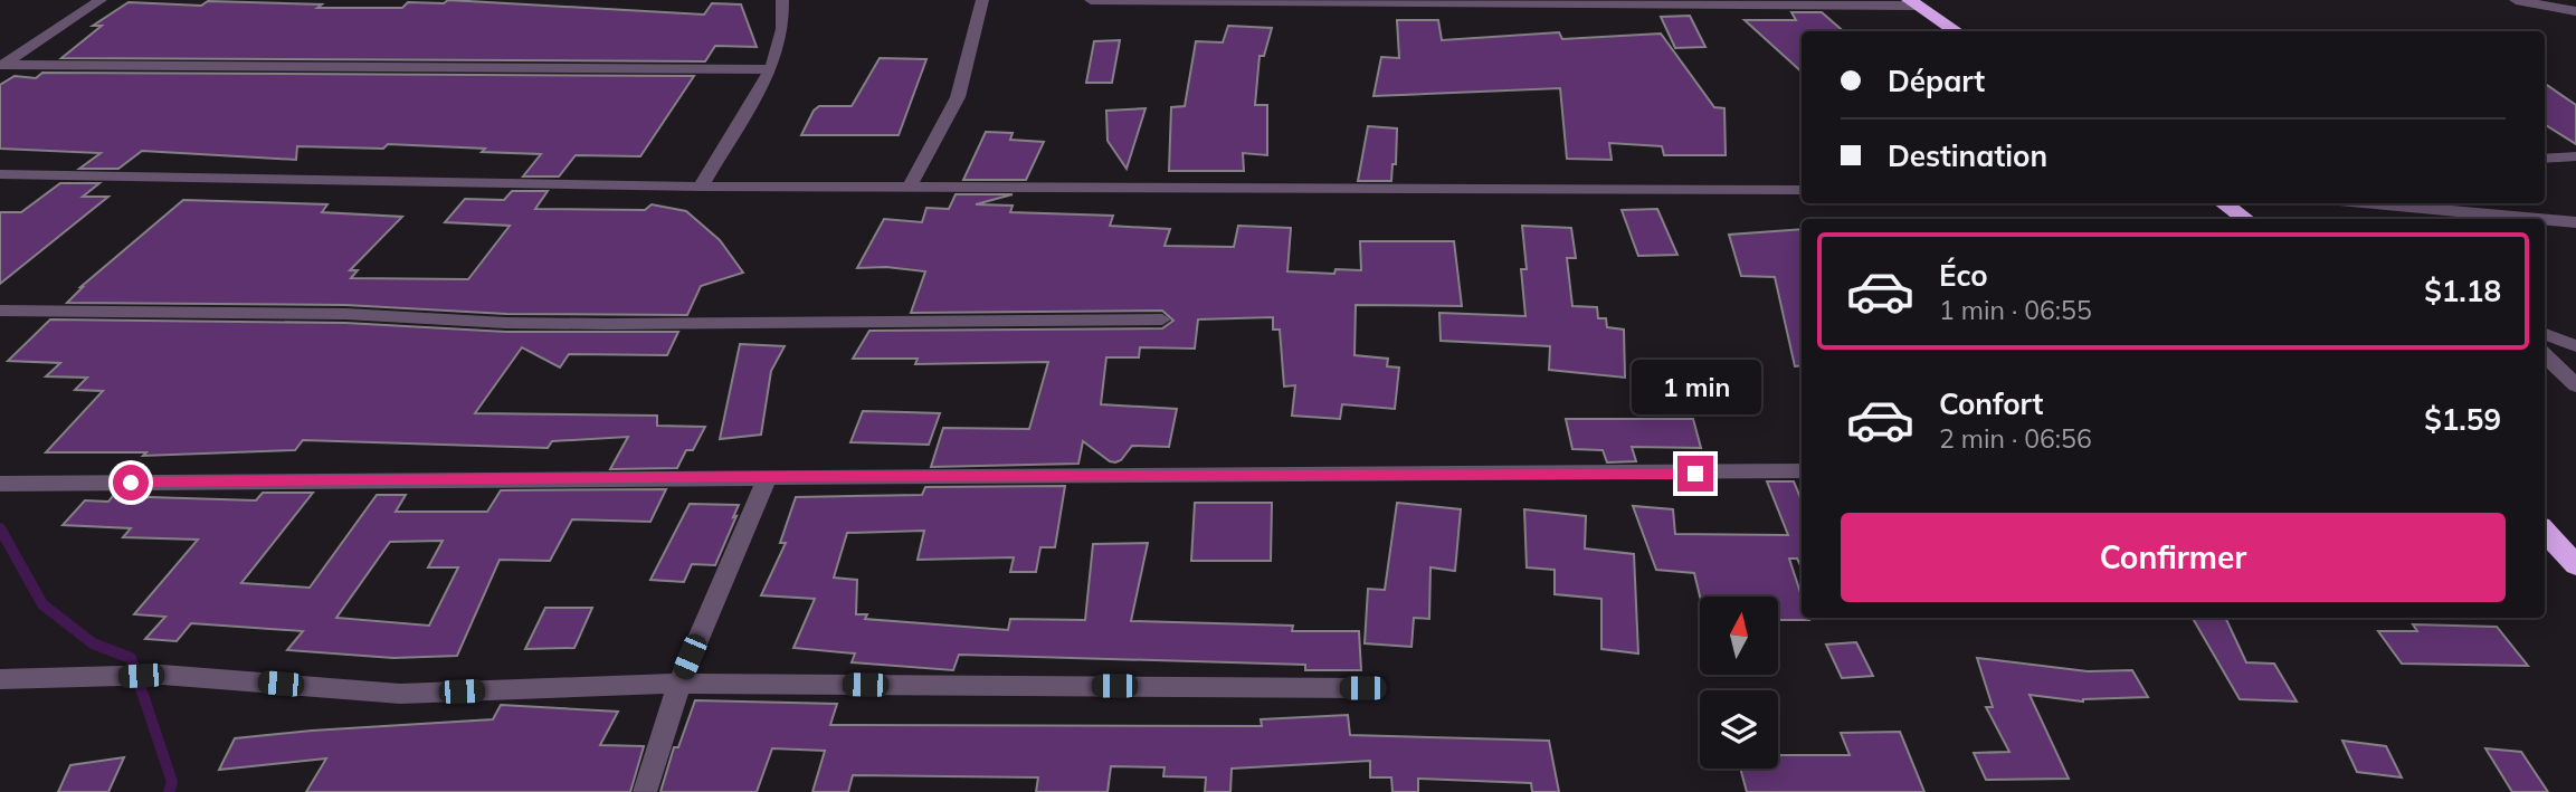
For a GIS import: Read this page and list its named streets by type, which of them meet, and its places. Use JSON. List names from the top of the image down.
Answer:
{
  "north": "top",
  "page": {
    "banner": ["Départ", "Destination"],
    "list": [
      {
        "name": "Éco",
        "note": "1 min · 06:55",
        "value": "$1.18"
      },
      {
        "name": "Confort",
        "note": "2 min · 06:56",
        "value": "$1.59"
      }
    ],
    "bubble": "1 min",
    "buttons": "Confirmer"
  }
}
